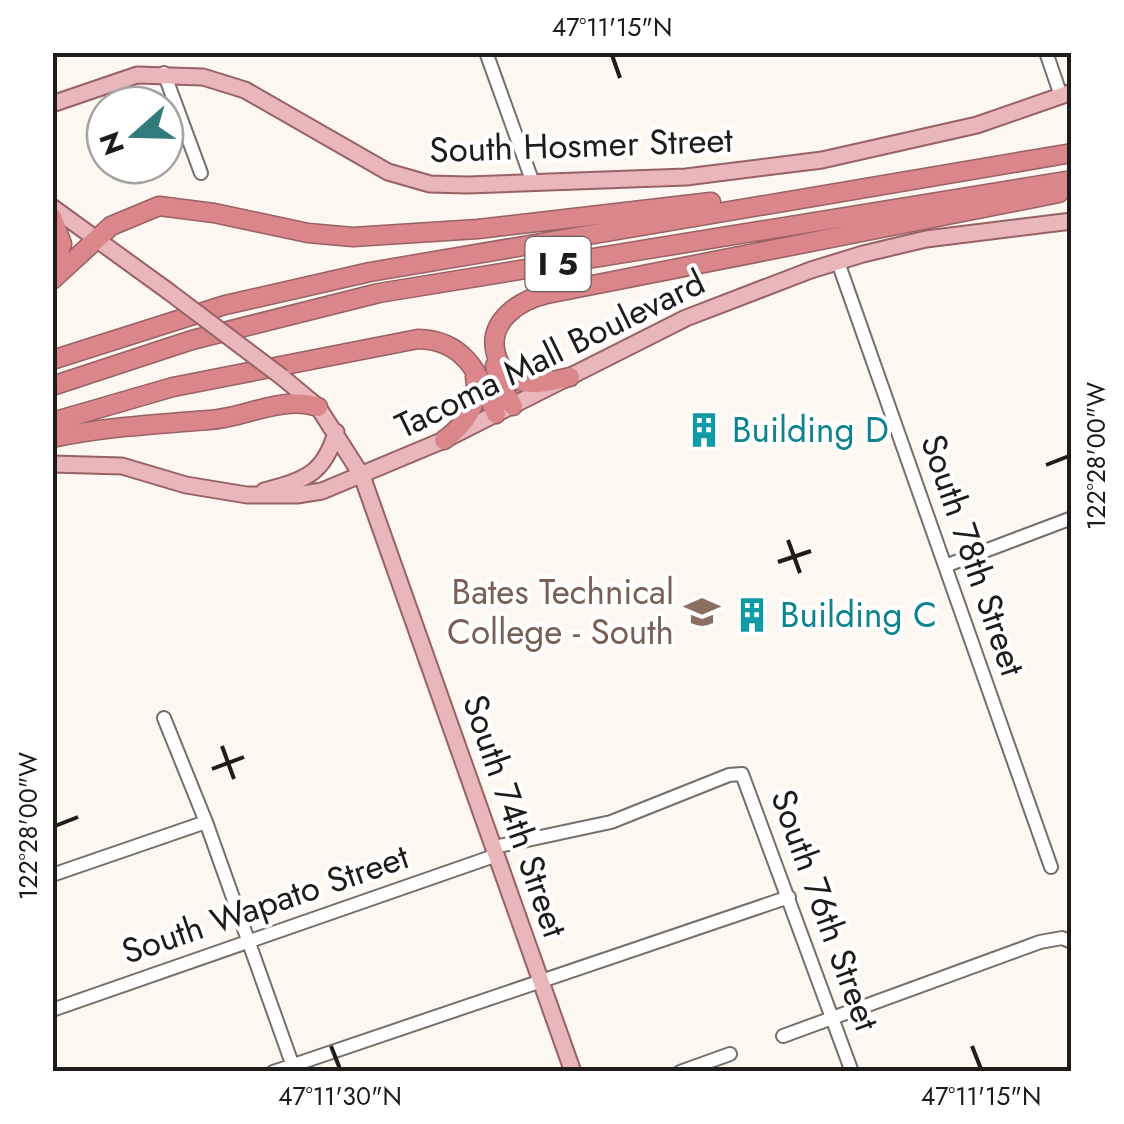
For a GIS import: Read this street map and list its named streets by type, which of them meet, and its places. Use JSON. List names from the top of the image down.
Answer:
{
  "streets": {
    "highway": ["I 5"],
    "main road": ["South Hosmer Street", "Tacoma Mall Boulevard", "South 74th Street"],
    "street": ["South 78th Street", "South Wapato Street", "South 76th Street"]
  },
  "crossings": [
    ["Tacoma Mall Boulevard", "South 78th Street"],
    ["Tacoma Mall Boulevard", "South 74th Street"],
    ["South 74th Street", "South Wapato Street"],
    ["South Wapato Street", "South 76th Street"]
  ],
  "places": {
    "building": ["Building D", "Building C"],
    "school or university": ["Bates Technical College - South"]
  },
  "north": "left",
  "coordinates": ["47°11'15\"N", "122°28'00\"W", "47°11'30\"N"]
}
